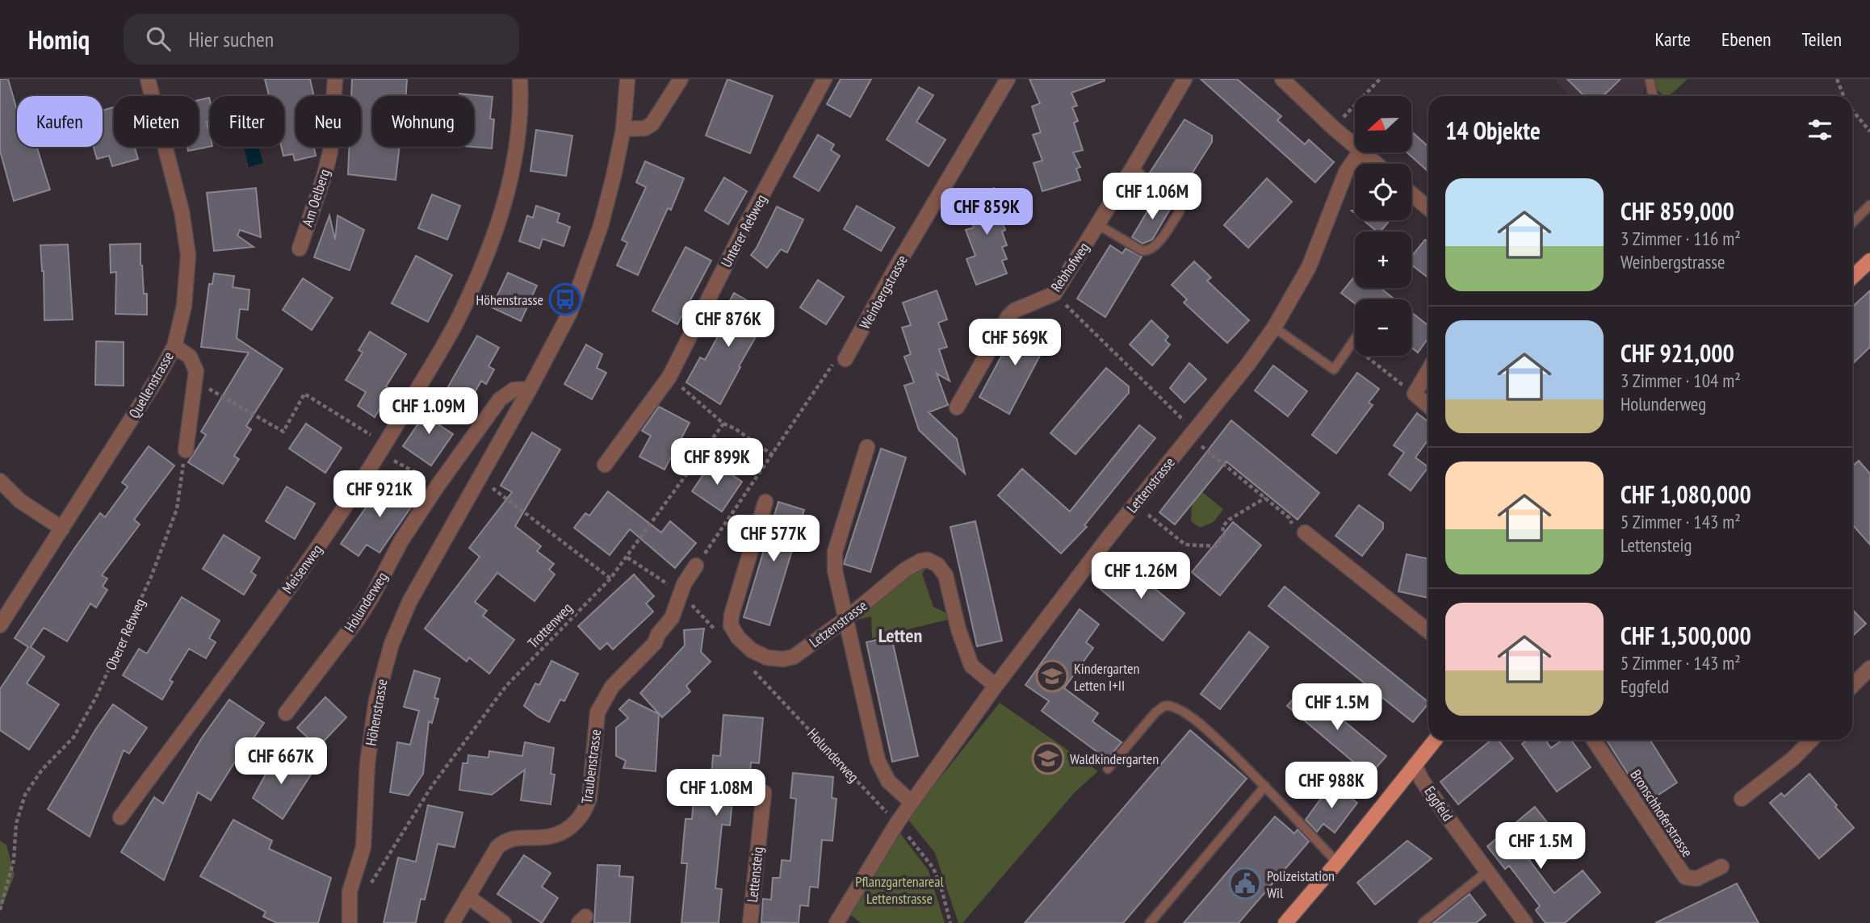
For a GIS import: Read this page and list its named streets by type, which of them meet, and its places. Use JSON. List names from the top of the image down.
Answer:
{
  "streets": {
    "street": [
      "Am Oelberg",
      "Unterer Rebweg",
      "Rebhofweg",
      "Weinbergstrasse",
      "Quellenstrasse",
      "Lettenstrasse",
      "Meisenweg",
      "Holunderweg",
      "Letzenstrasse",
      "Höhenstrasse",
      "Traubenstrasse",
      "Eggfeld",
      "Bronschhoferstrasse",
      "Lettensteig"
    ],
    "path": ["Trottenweg", "Oberer Rebweg"]
  },
  "crossings": [
    ["Lettenstrasse", "Holunderweg"],
    ["Lettenstrasse", "Letzenstrasse"],
    ["Holunderweg", "Höhenstrasse"],
    ["Trottenweg", "Höhenstrasse"]
  ],
  "districts": ["Letten"],
  "parks": ["Pflanzgartenareal Lettenstrasse"],
  "places": {
    "bus stop": ["Höhenstrasse"],
    "school or university": ["Kindergarten Letten I+II", "Waldkindergarten"],
    "public building": ["Polizeistation Wil"]
  },
  "north": "left",
  "page": {
    "header": "Homiq",
    "search": "Hier suchen",
    "nav": ["Karte", "Ebenen", "Teilen"],
    "map_buttons": ["+", "−"],
    "chip": [
      "Kaufen",
      "Mieten",
      "Filter",
      "Neu",
      "Wohnung"
    ],
    "heading": "14 Objekte",
    "list": [
      {
        "name": "CHF 859,000",
        "note": "3 Zimmer · 116 m² · Weinbergstrasse"
      },
      {
        "name": "CHF 921,000",
        "note": "3 Zimmer · 104 m² · Holunderweg"
      },
      {
        "name": "CHF 1,080,000",
        "note": "5 Zimmer · 143 m² · Lettensteig"
      },
      {
        "name": "CHF 1,500,000",
        "note": "5 Zimmer · 143 m² · Eggfeld"
      }
    ],
    "price": [
      "CHF 1.06M",
      "CHF 859K",
      "CHF 876K",
      "CHF 569K",
      "CHF 1.09M",
      "CHF 899K",
      "CHF 921K",
      "CHF 577K",
      "CHF 1.26M",
      "CHF 1.5M",
      "CHF 667K",
      "CHF 988K",
      "CHF 1.08M",
      "CHF 1.5M"
    ]
  }
}
